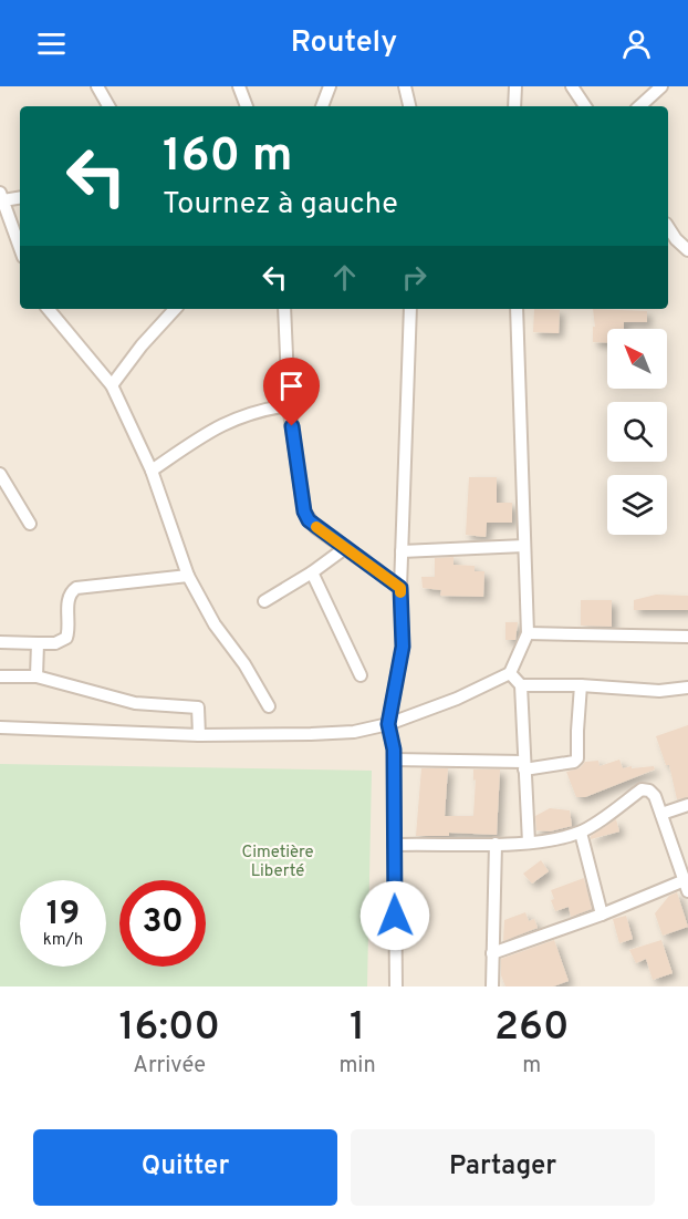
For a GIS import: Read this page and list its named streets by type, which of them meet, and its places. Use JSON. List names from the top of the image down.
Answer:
{
  "parks": ["Cimetière Liberté"],
  "north": "top left",
  "page": {
    "header": "Routely",
    "turn": ["160 m", "Tournez à gauche"],
    "speed": "19 km/h",
    "limit": "30",
    "eta": [
      "16:00",
      "Arrivée",
      "1",
      "min",
      "260",
      "m"
    ],
    "buttons": ["Quitter", "Partager"]
  }
}
